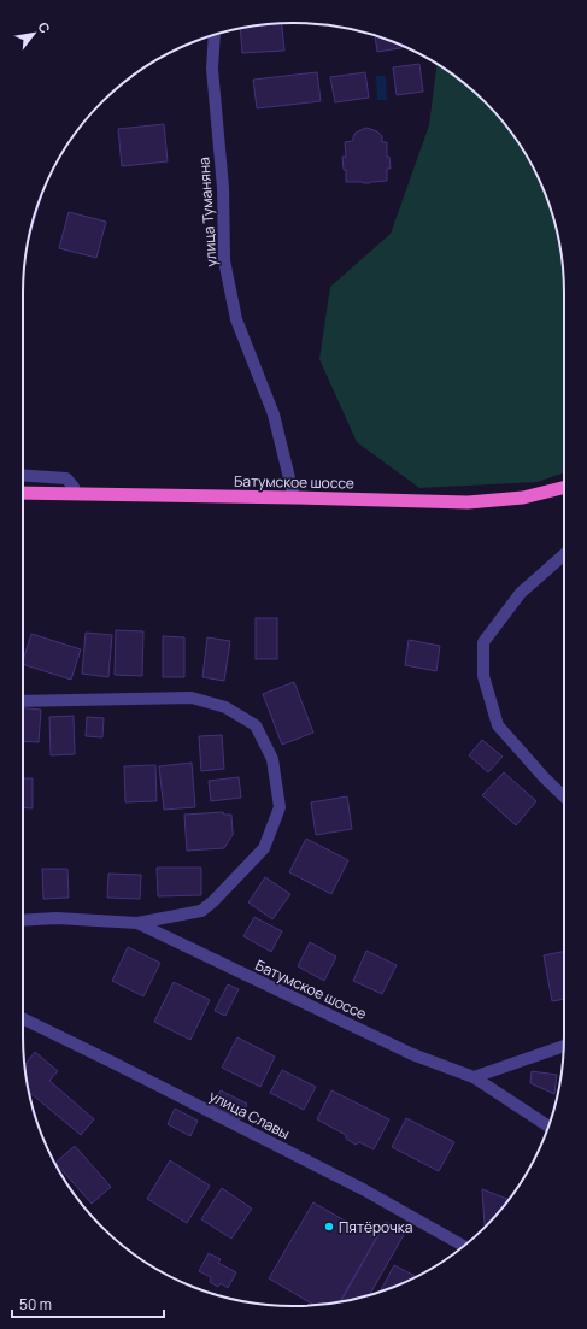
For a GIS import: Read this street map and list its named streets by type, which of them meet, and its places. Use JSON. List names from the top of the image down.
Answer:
{
  "streets": {
    "highway": ["Батумское шоссе"],
    "street": ["улица Туманяна", "улица Славы"]
  },
  "crossings": [
    ["улица Туманяна", "Батумское шоссе"]
  ],
  "places": ["Пятёрочка"],
  "scale_bar": "50 m",
  "north": "top right"
}
